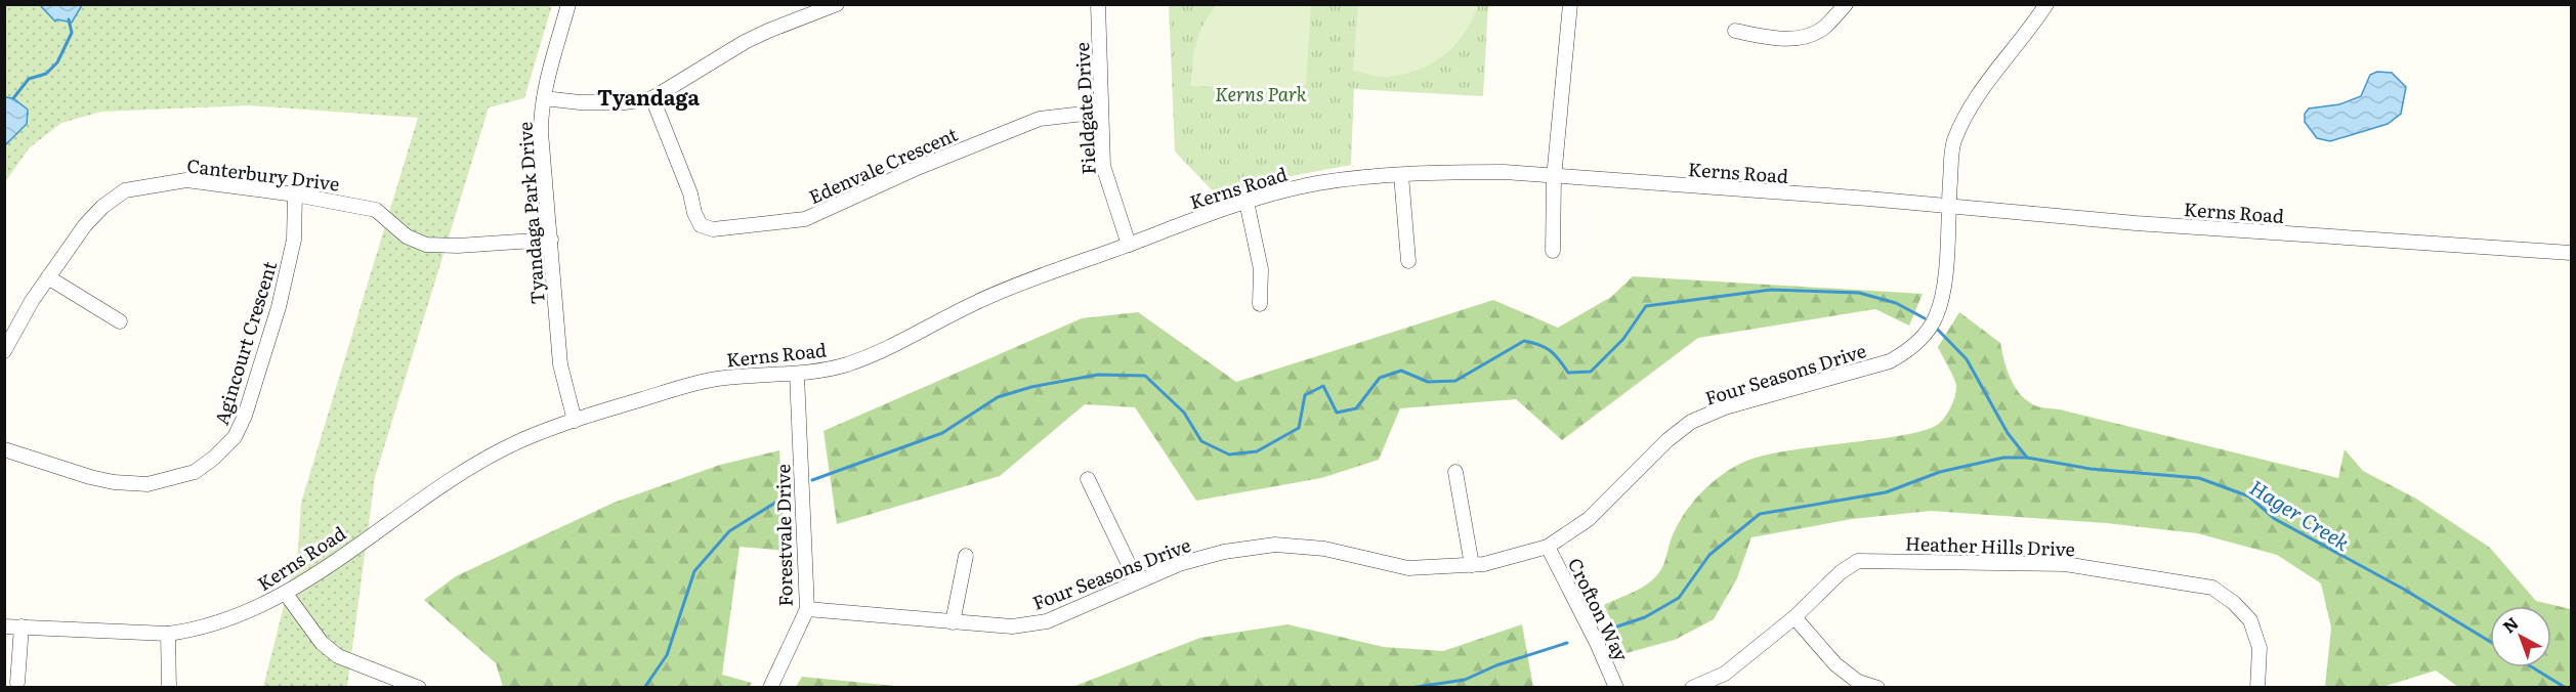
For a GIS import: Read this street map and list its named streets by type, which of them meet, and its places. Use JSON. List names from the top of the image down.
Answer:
{
  "streets": {
    "street": [
      "Fieldgate Drive",
      "Edenvale Crescent",
      "Kerns Road",
      "Canterbury Drive",
      "Tyandaga Park Drive",
      "Agincourt Crescent",
      "Four Seasons Drive",
      "Forestvale Drive",
      "Heather Hills Drive",
      "Crofton Way"
    ]
  },
  "crossings": [
    ["Fieldgate Drive", "Edenvale Crescent"],
    ["Fieldgate Drive", "Kerns Road"],
    ["Kerns Road", "Tyandaga Park Drive"],
    ["Kerns Road", "Four Seasons Drive"],
    ["Kerns Road", "Forestvale Drive"],
    ["Canterbury Drive", "Tyandaga Park Drive"],
    ["Canterbury Drive", "Agincourt Crescent"],
    ["Four Seasons Drive", "Forestvale Drive"],
    ["Four Seasons Drive", "Crofton Way"]
  ],
  "districts": ["Tyandaga"],
  "water": ["Hager Creek"],
  "parks": ["Kerns Park"],
  "north": "top left"
}
